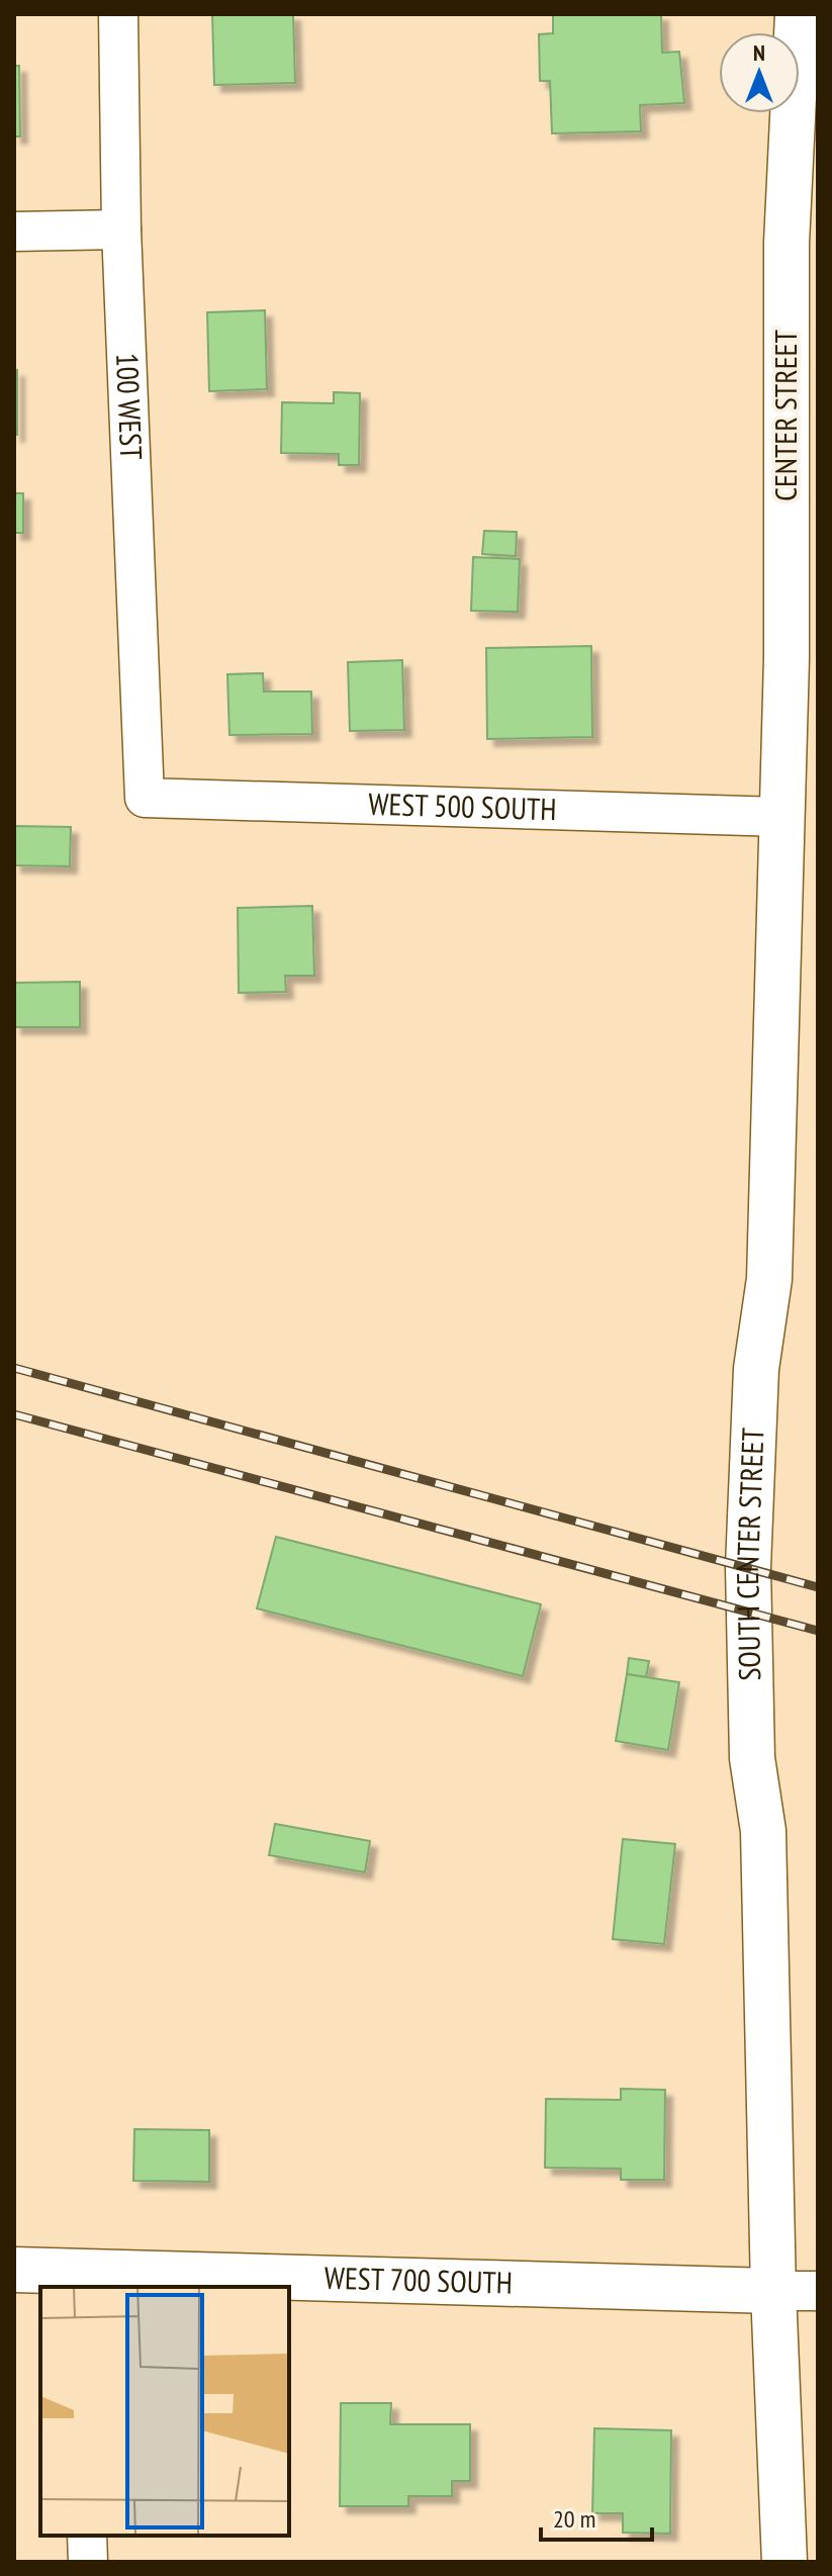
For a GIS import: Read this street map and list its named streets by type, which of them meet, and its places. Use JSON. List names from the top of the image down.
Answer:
{
  "streets": {
    "street": [
      "100 WEST",
      "CENTER STREET",
      "WEST 500 SOUTH",
      "SOUTH CENTER STREET",
      "WEST 700 SOUTH"
    ]
  },
  "crossings": [
    ["100 WEST", "WEST 500 SOUTH"],
    ["CENTER STREET", "WEST 500 SOUTH"],
    ["CENTER STREET", "SOUTH CENTER STREET"],
    ["WEST 500 SOUTH", "SOUTH CENTER STREET"],
    ["SOUTH CENTER STREET", "WEST 700 SOUTH"]
  ],
  "scale_bar": "20 m",
  "north": "top"
}
